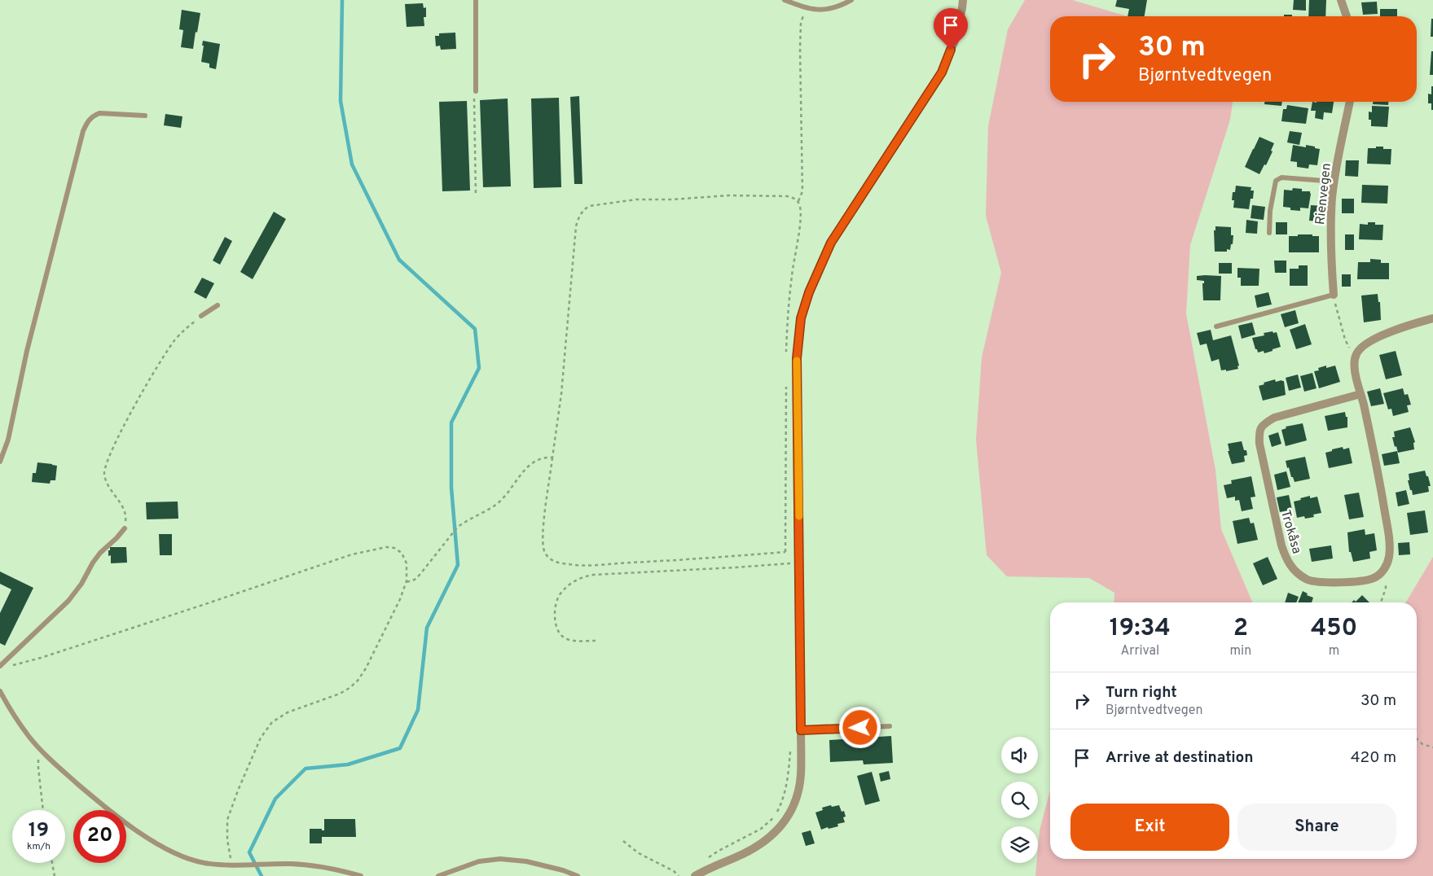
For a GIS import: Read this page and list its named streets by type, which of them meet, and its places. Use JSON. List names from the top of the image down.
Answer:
{
  "streets": {
    "street": ["Rienvegen", "Trokåsa"]
  },
  "page": {
    "turn": ["30 m", "Bjørntvedtvegen"],
    "eta": [
      "19:34",
      "Arrival",
      "2",
      "min",
      "450",
      "m"
    ],
    "list": [
      {
        "name": "Turn right",
        "note": "Bjørntvedtvegen",
        "value": "30 m"
      },
      {
        "name": "Arrive at destination",
        "value": "420 m"
      }
    ],
    "buttons": ["Exit", "Share"],
    "speed": "19 km/h",
    "limit": "20"
  }
}
